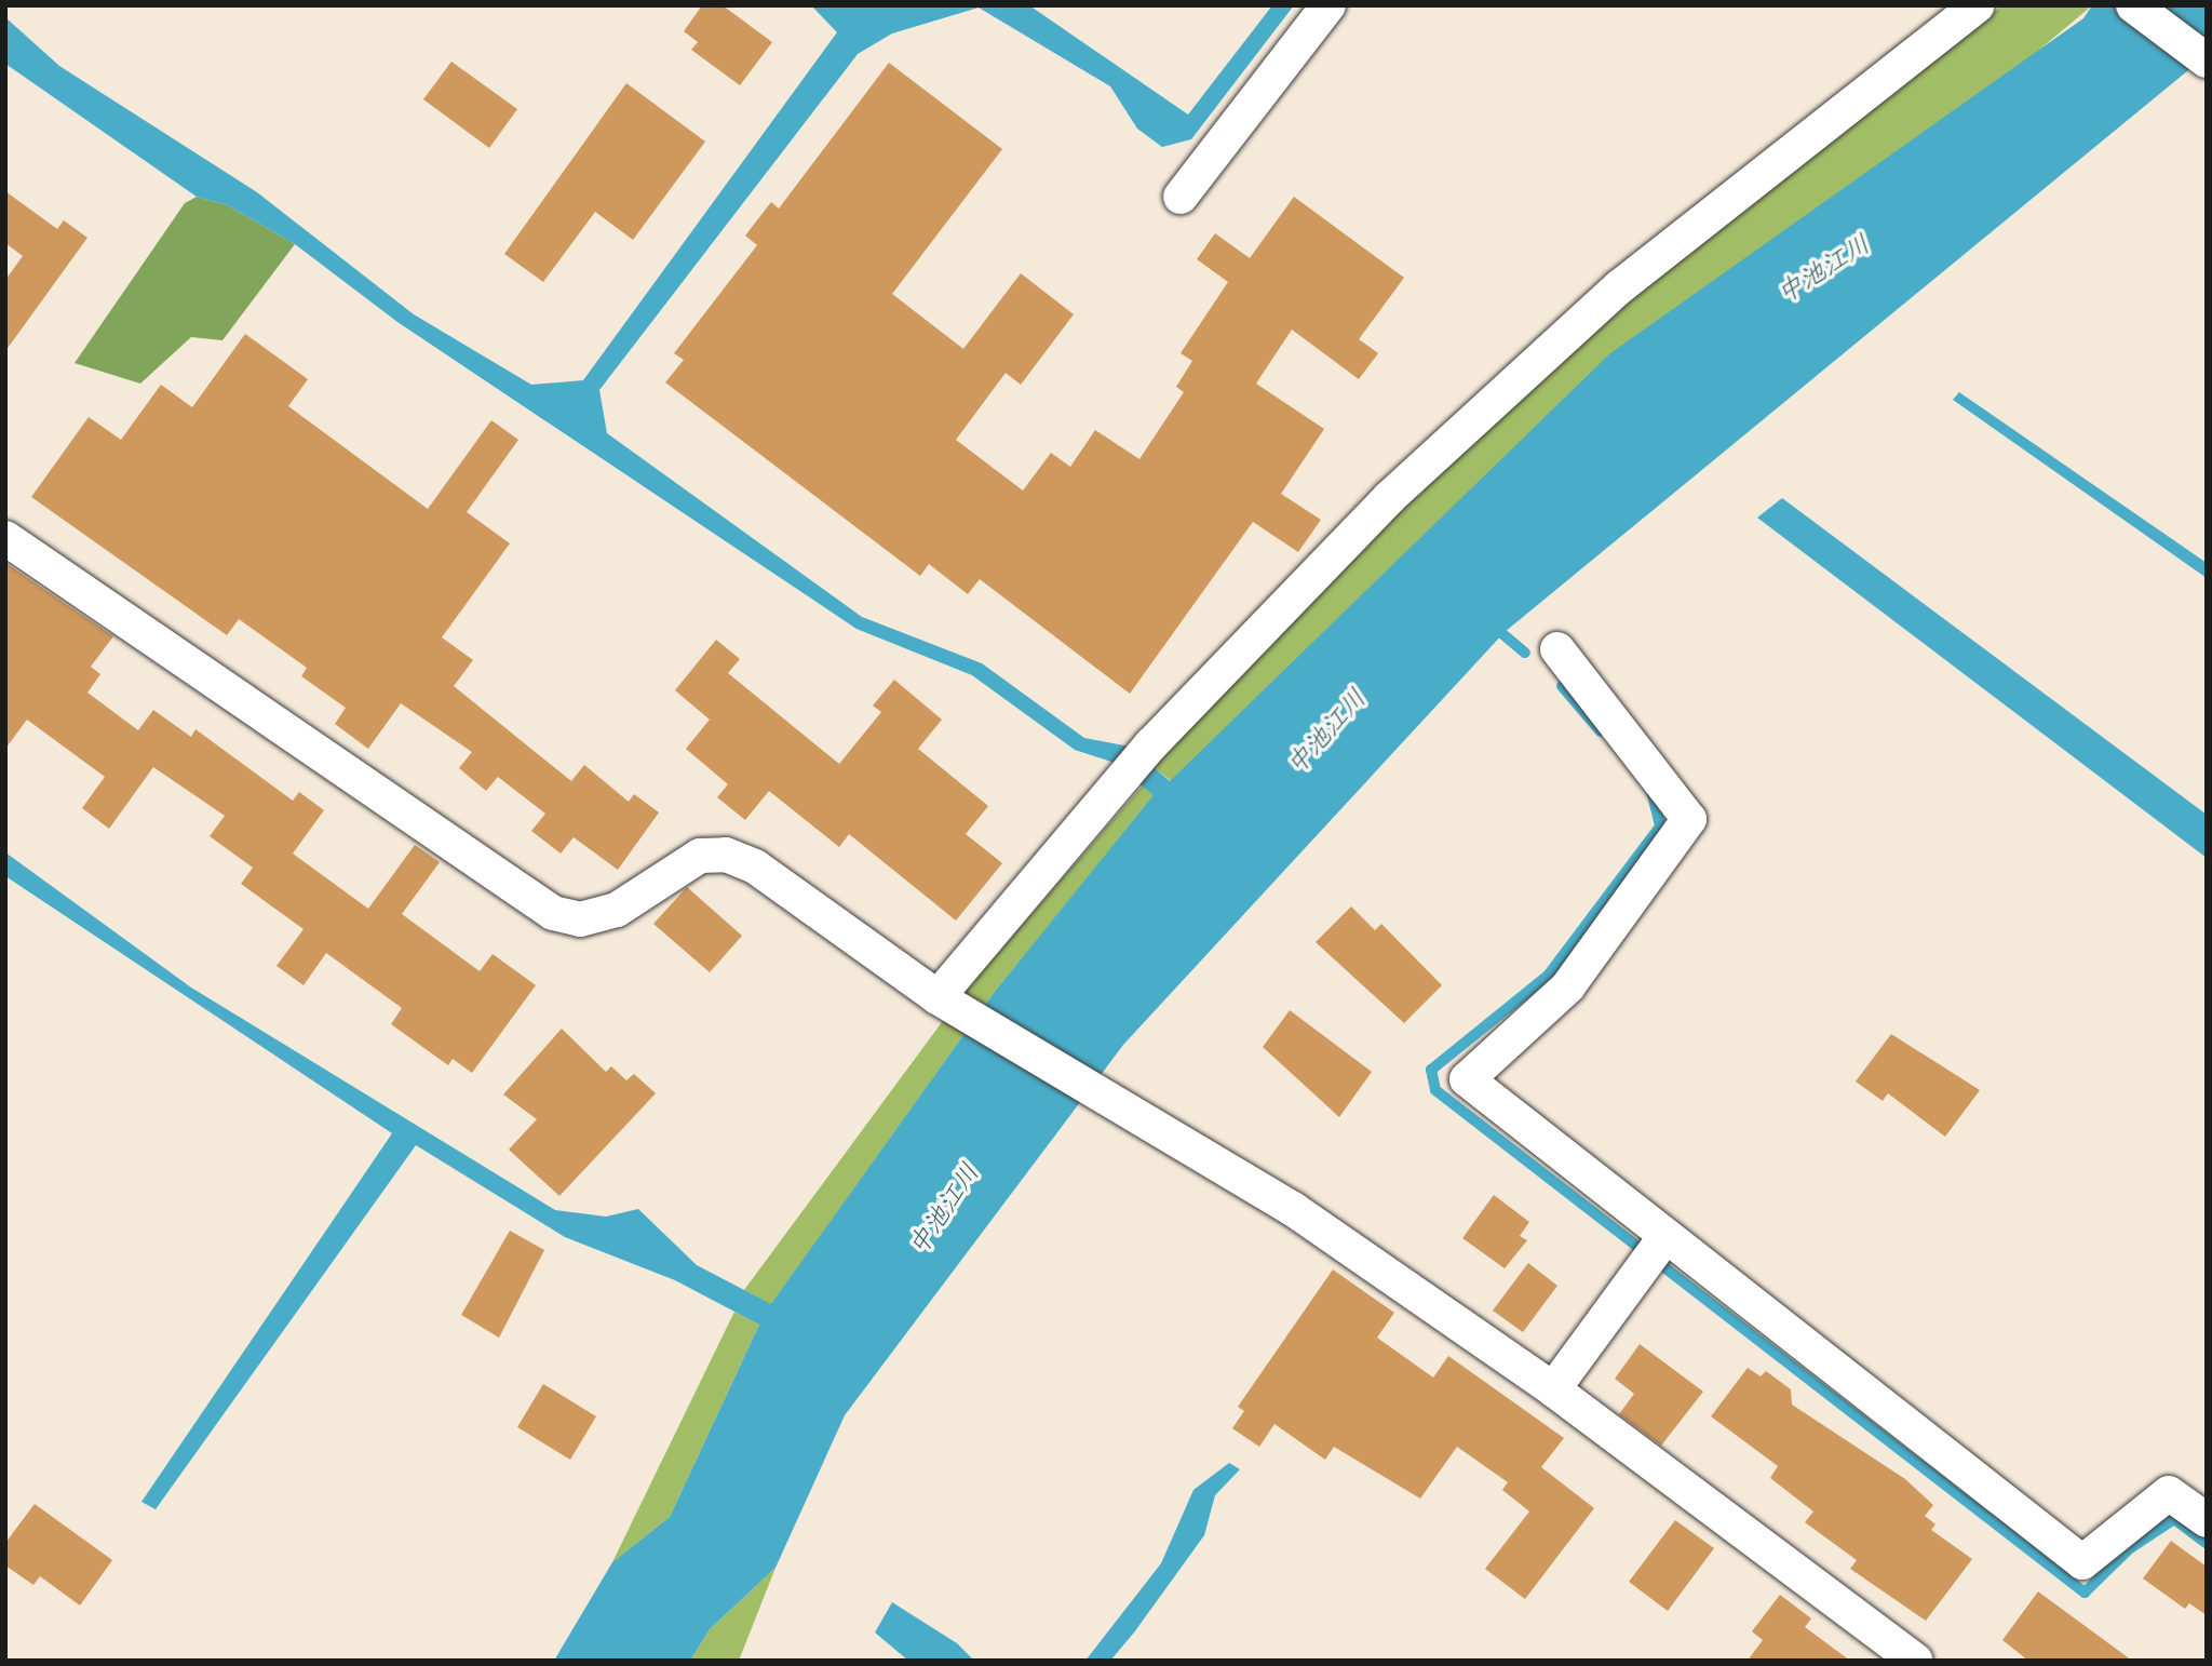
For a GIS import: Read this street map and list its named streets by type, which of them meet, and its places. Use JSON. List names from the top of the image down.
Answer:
{
  "water": ["中池江川"]
}
